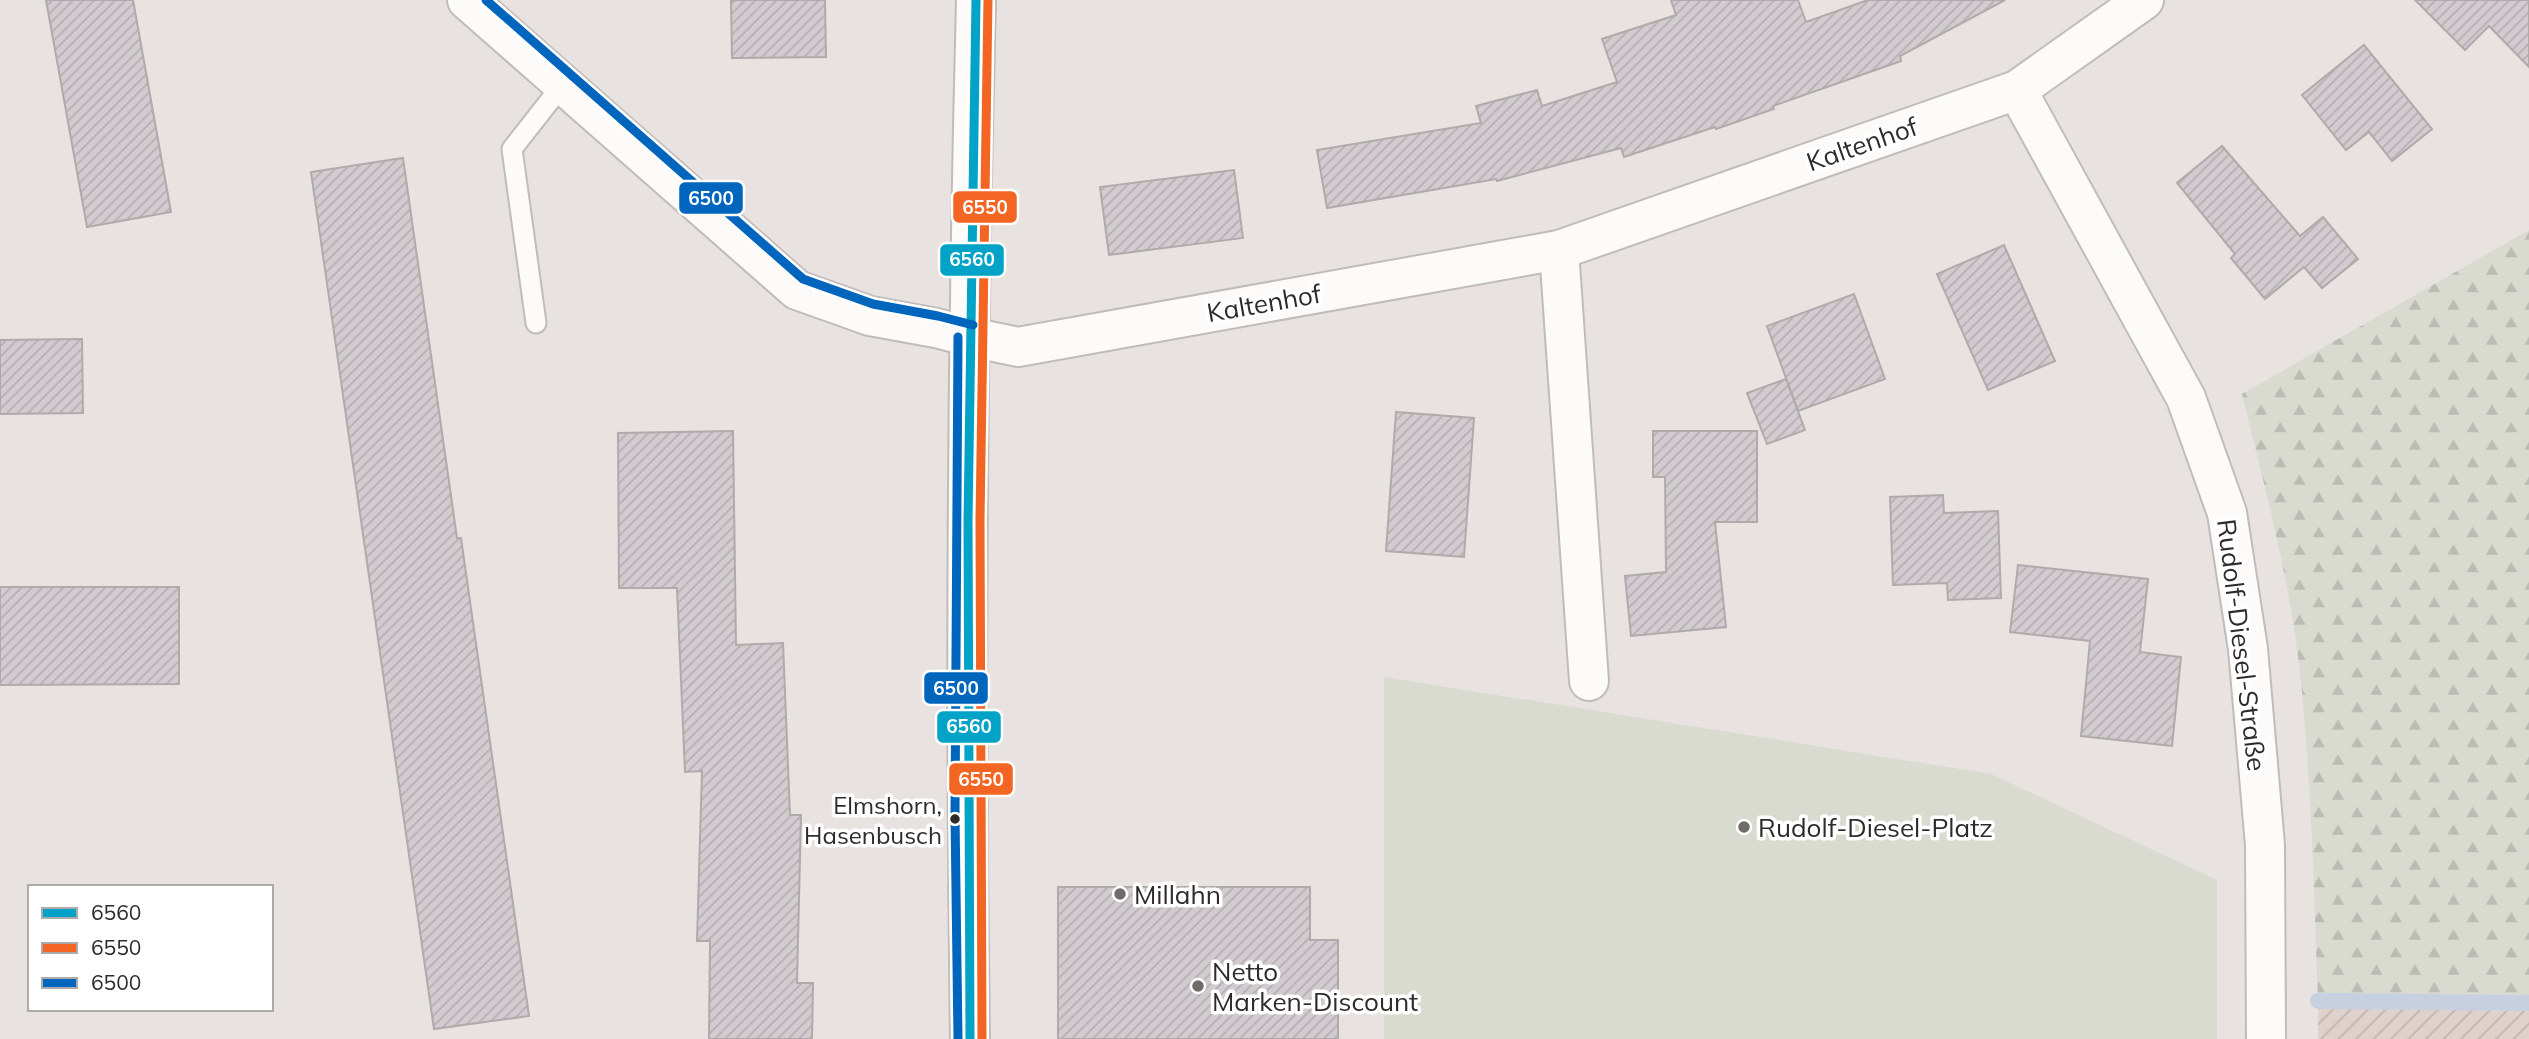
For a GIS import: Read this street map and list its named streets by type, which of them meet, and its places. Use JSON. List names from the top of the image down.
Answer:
{
  "streets": {
    "street": ["Kaltenhof", "Rudolf-Diesel-Straße"]
  },
  "crossings": [
    ["Kaltenhof", "Rudolf-Diesel-Straße"]
  ],
  "places": [
    "Elmshorn, Hasenbusch",
    "Rudolf-Diesel-Platz",
    "Millahn",
    "Netto Marken-Discount"
  ],
  "lines": ["transit line 6560", "transit line 6550", "transit line 6500"],
  "legend": ["6560", "6550", "6500"]
}
